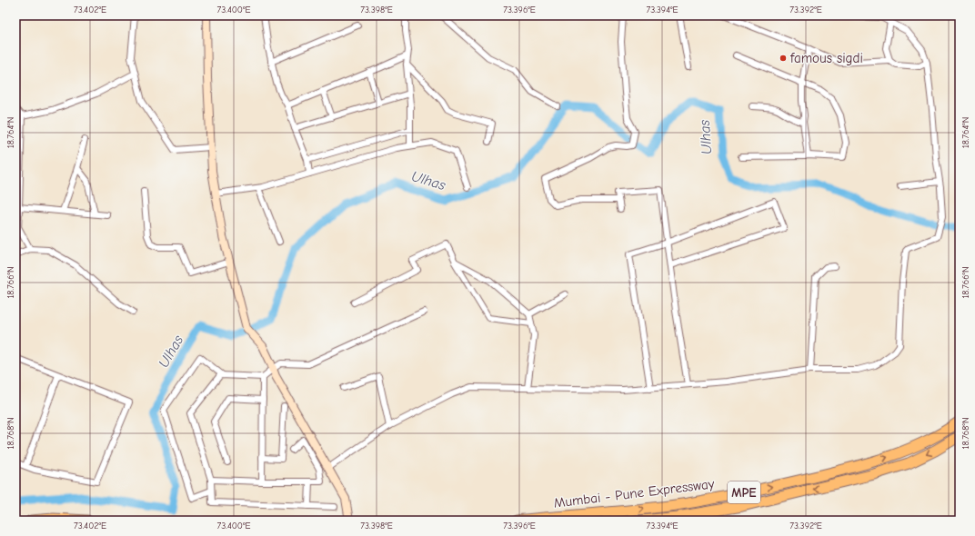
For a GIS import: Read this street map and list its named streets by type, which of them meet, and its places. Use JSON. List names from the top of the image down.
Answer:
{
  "streets": {
    "highway": ["MPE", "Mumbai - Pune Expressway"]
  },
  "water": ["Ulhas"],
  "places": ["famous sigdi"],
  "coordinates": [
    "73.402°E",
    "73.400°E",
    "73.398°E",
    "73.396°E",
    "73.394°E",
    "73.392°E",
    "18.764°N",
    "18.766°N",
    "18.768°N"
  ]
}
